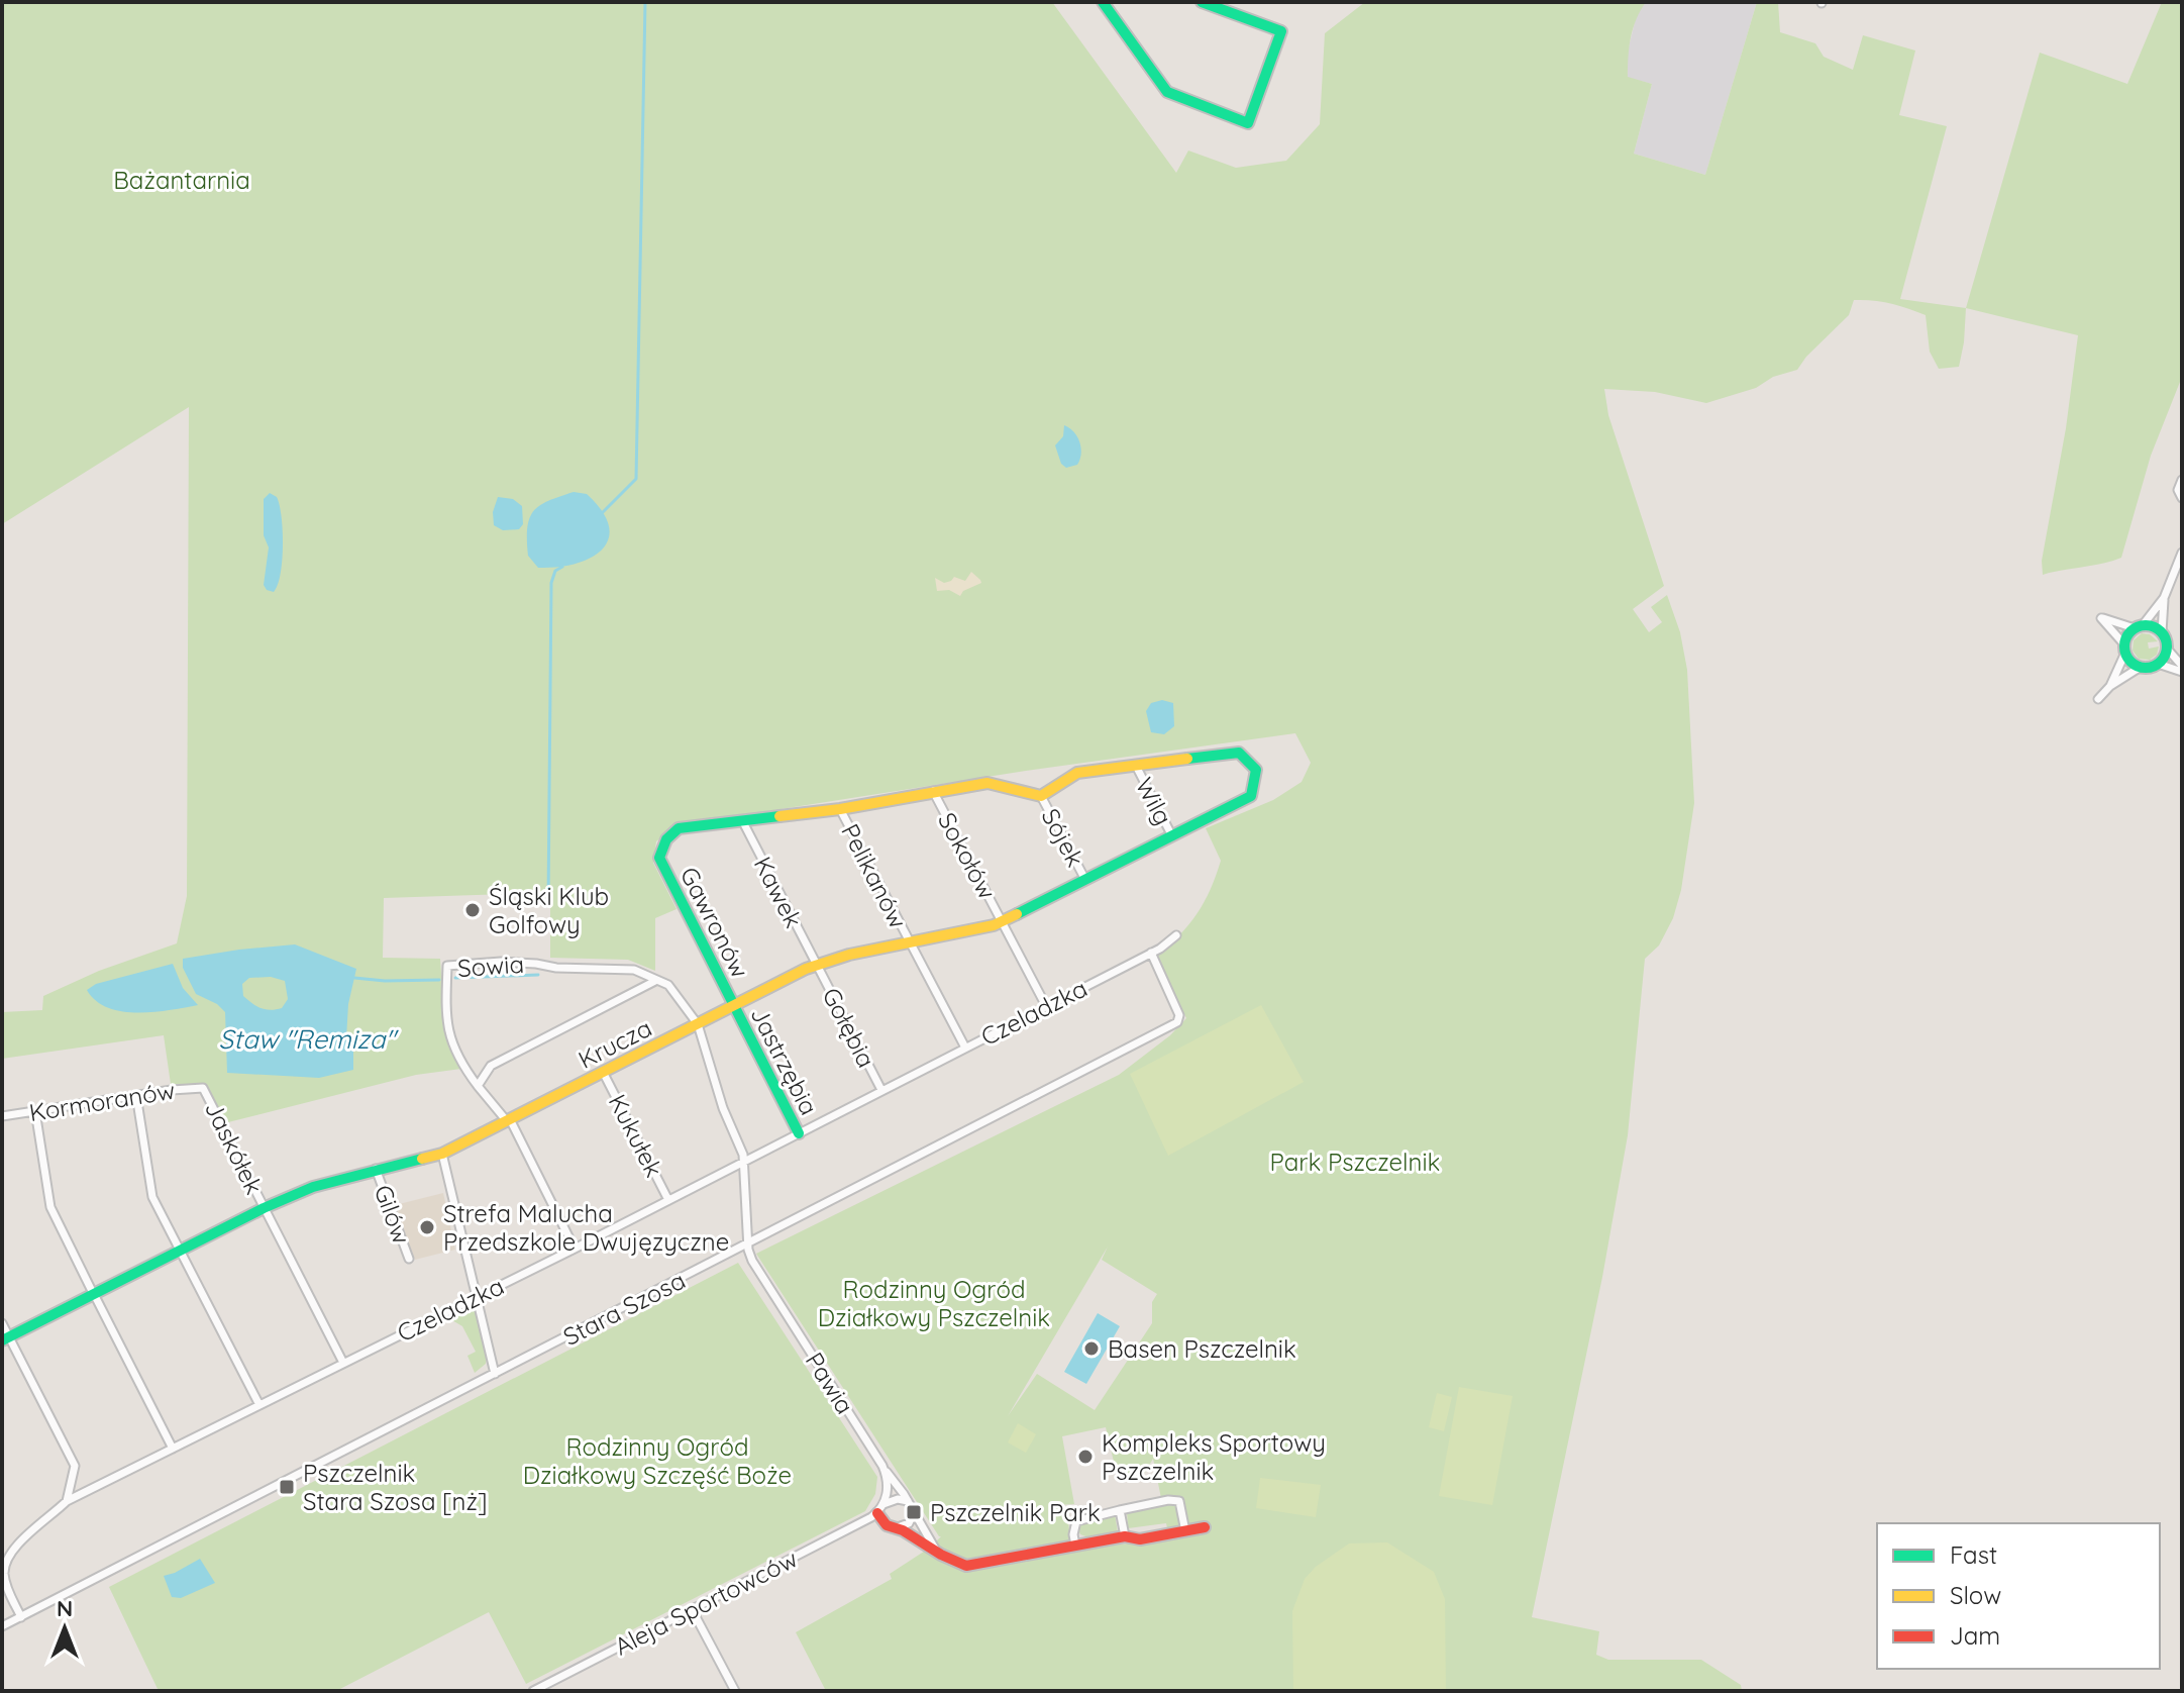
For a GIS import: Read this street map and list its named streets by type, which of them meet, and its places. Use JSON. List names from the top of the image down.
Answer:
{
  "streets": {
    "street": [
      "Wilg",
      "Sójek",
      "Sokołów",
      "Pelikanów",
      "Kawek",
      "Gawronów",
      "Sowia",
      "Czeladzka",
      "Gołębia",
      "Krucza",
      "Jastrzębia",
      "Kormoranów",
      "Kukułek",
      "Jaskółek",
      "Gilów",
      "Stara Szosa",
      "Pawia",
      "Aleja Sportowców"
    ]
  },
  "crossings": [
    ["Wilg", "Krucza"],
    ["Sójek", "Krucza"],
    ["Sokołów", "Czeladzka"],
    ["Sokołów", "Krucza"],
    ["Pelikanów", "Czeladzka"],
    ["Pelikanów", "Krucza"],
    ["Kawek", "Gawronów"],
    ["Kawek", "Gołębia"],
    ["Kawek", "Krucza"],
    ["Gawronów", "Krucza"],
    ["Gawronów", "Jastrzębia"],
    ["Sowia", "Czeladzka"],
    ["Sowia", "Krucza"],
    ["Sowia", "Pawia"],
    ["Czeladzka", "Gołębia"],
    ["Czeladzka", "Jastrzębia"],
    ["Czeladzka", "Kukułek"],
    ["Czeladzka", "Jaskółek"],
    ["Czeladzka", "Stara Szosa"],
    ["Czeladzka", "Pawia"],
    ["Gołębia", "Krucza"],
    ["Krucza", "Jastrzębia"],
    ["Krucza", "Kukułek"],
    ["Krucza", "Jaskółek"],
    ["Krucza", "Gilów"],
    ["Krucza", "Pawia"],
    ["Kormoranów", "Jaskółek"],
    ["Stara Szosa", "Pawia"]
  ],
  "water": ["Staw \"Remiza\""],
  "parks": [
    "Bażantarnia",
    "Park Pszczelnik",
    "Rodzinny Ogród Działkowy Pszczelnik",
    "Rodzinny Ogród Działkowy Szczęść Boże"
  ],
  "places": {
    "other": [
      "Śląski Klub Golfowy",
      "Strefa Malucha Przedszkole Dwujęzyczne",
      "Basen Pszczelnik",
      "Kompleks Sportowy Pszczelnik"
    ],
    "transit": ["Pszczelnik Stara Szosa [nż]", "Pszczelnik Park"]
  },
  "legend": ["Fast", "Slow", "Jam"],
  "north": "top"
}
